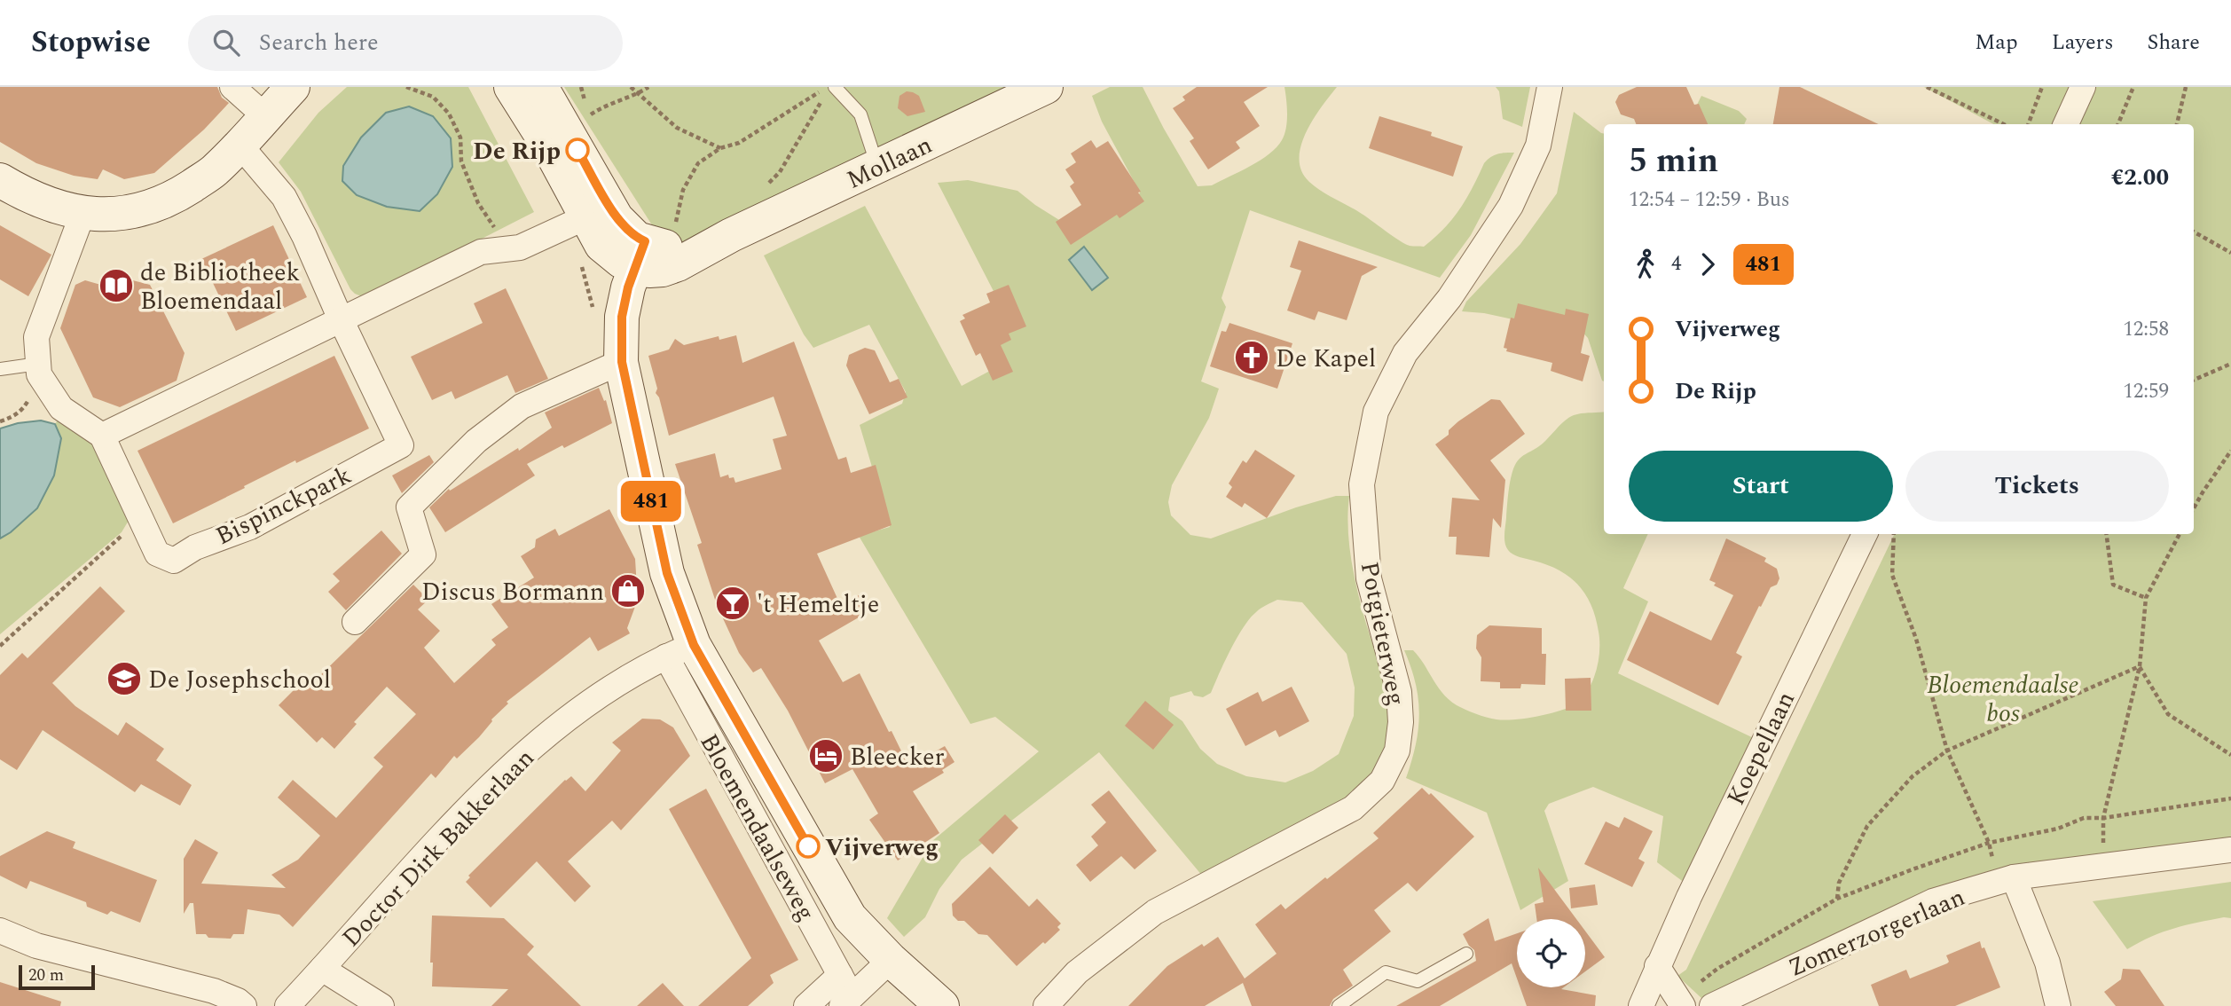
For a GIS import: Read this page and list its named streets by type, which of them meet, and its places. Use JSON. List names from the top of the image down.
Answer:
{
  "streets": {
    "street": [
      "Mollaan",
      "Bispinckpark",
      "Potgieterweg",
      "Koepellaan",
      "Bloemendaalseweg",
      "Doctor Dirk Bakkerlaan",
      "Zomerzorgerlaan"
    ]
  },
  "crossings": [
    ["Mollaan", "Bloemendaalseweg"],
    ["Bloemendaalseweg", "Doctor Dirk Bakkerlaan"]
  ],
  "parks": ["Bloemendaalse bos"],
  "places": {
    "other": ["De Rijp", "Vijverweg"],
    "library": ["de Bibliotheek Bloemendaal"],
    "church": ["De Kapel"],
    "shop": ["Discus Bormann"],
    "bar": ["'t Hemeltje"],
    "school or university": ["De Josephschool"],
    "hotel": ["Bleecker"]
  },
  "lines": ["bus line 481"],
  "scale_bar": "20 m",
  "page": {
    "header": "Stopwise",
    "search": "Search here",
    "nav": ["Map", "Layers", "Share"],
    "on_map": "481",
    "heading": ["5 min", "12:54 – 12:59 · Bus", "€2.00"],
    "legs": ["4", "481"],
    "list": [
      {
        "name": "Vijverweg",
        "value": "12:58"
      },
      {
        "name": "De Rijp",
        "value": "12:59"
      }
    ],
    "buttons": ["Start", "Tickets"],
    "scale": "20 m"
  }
}
